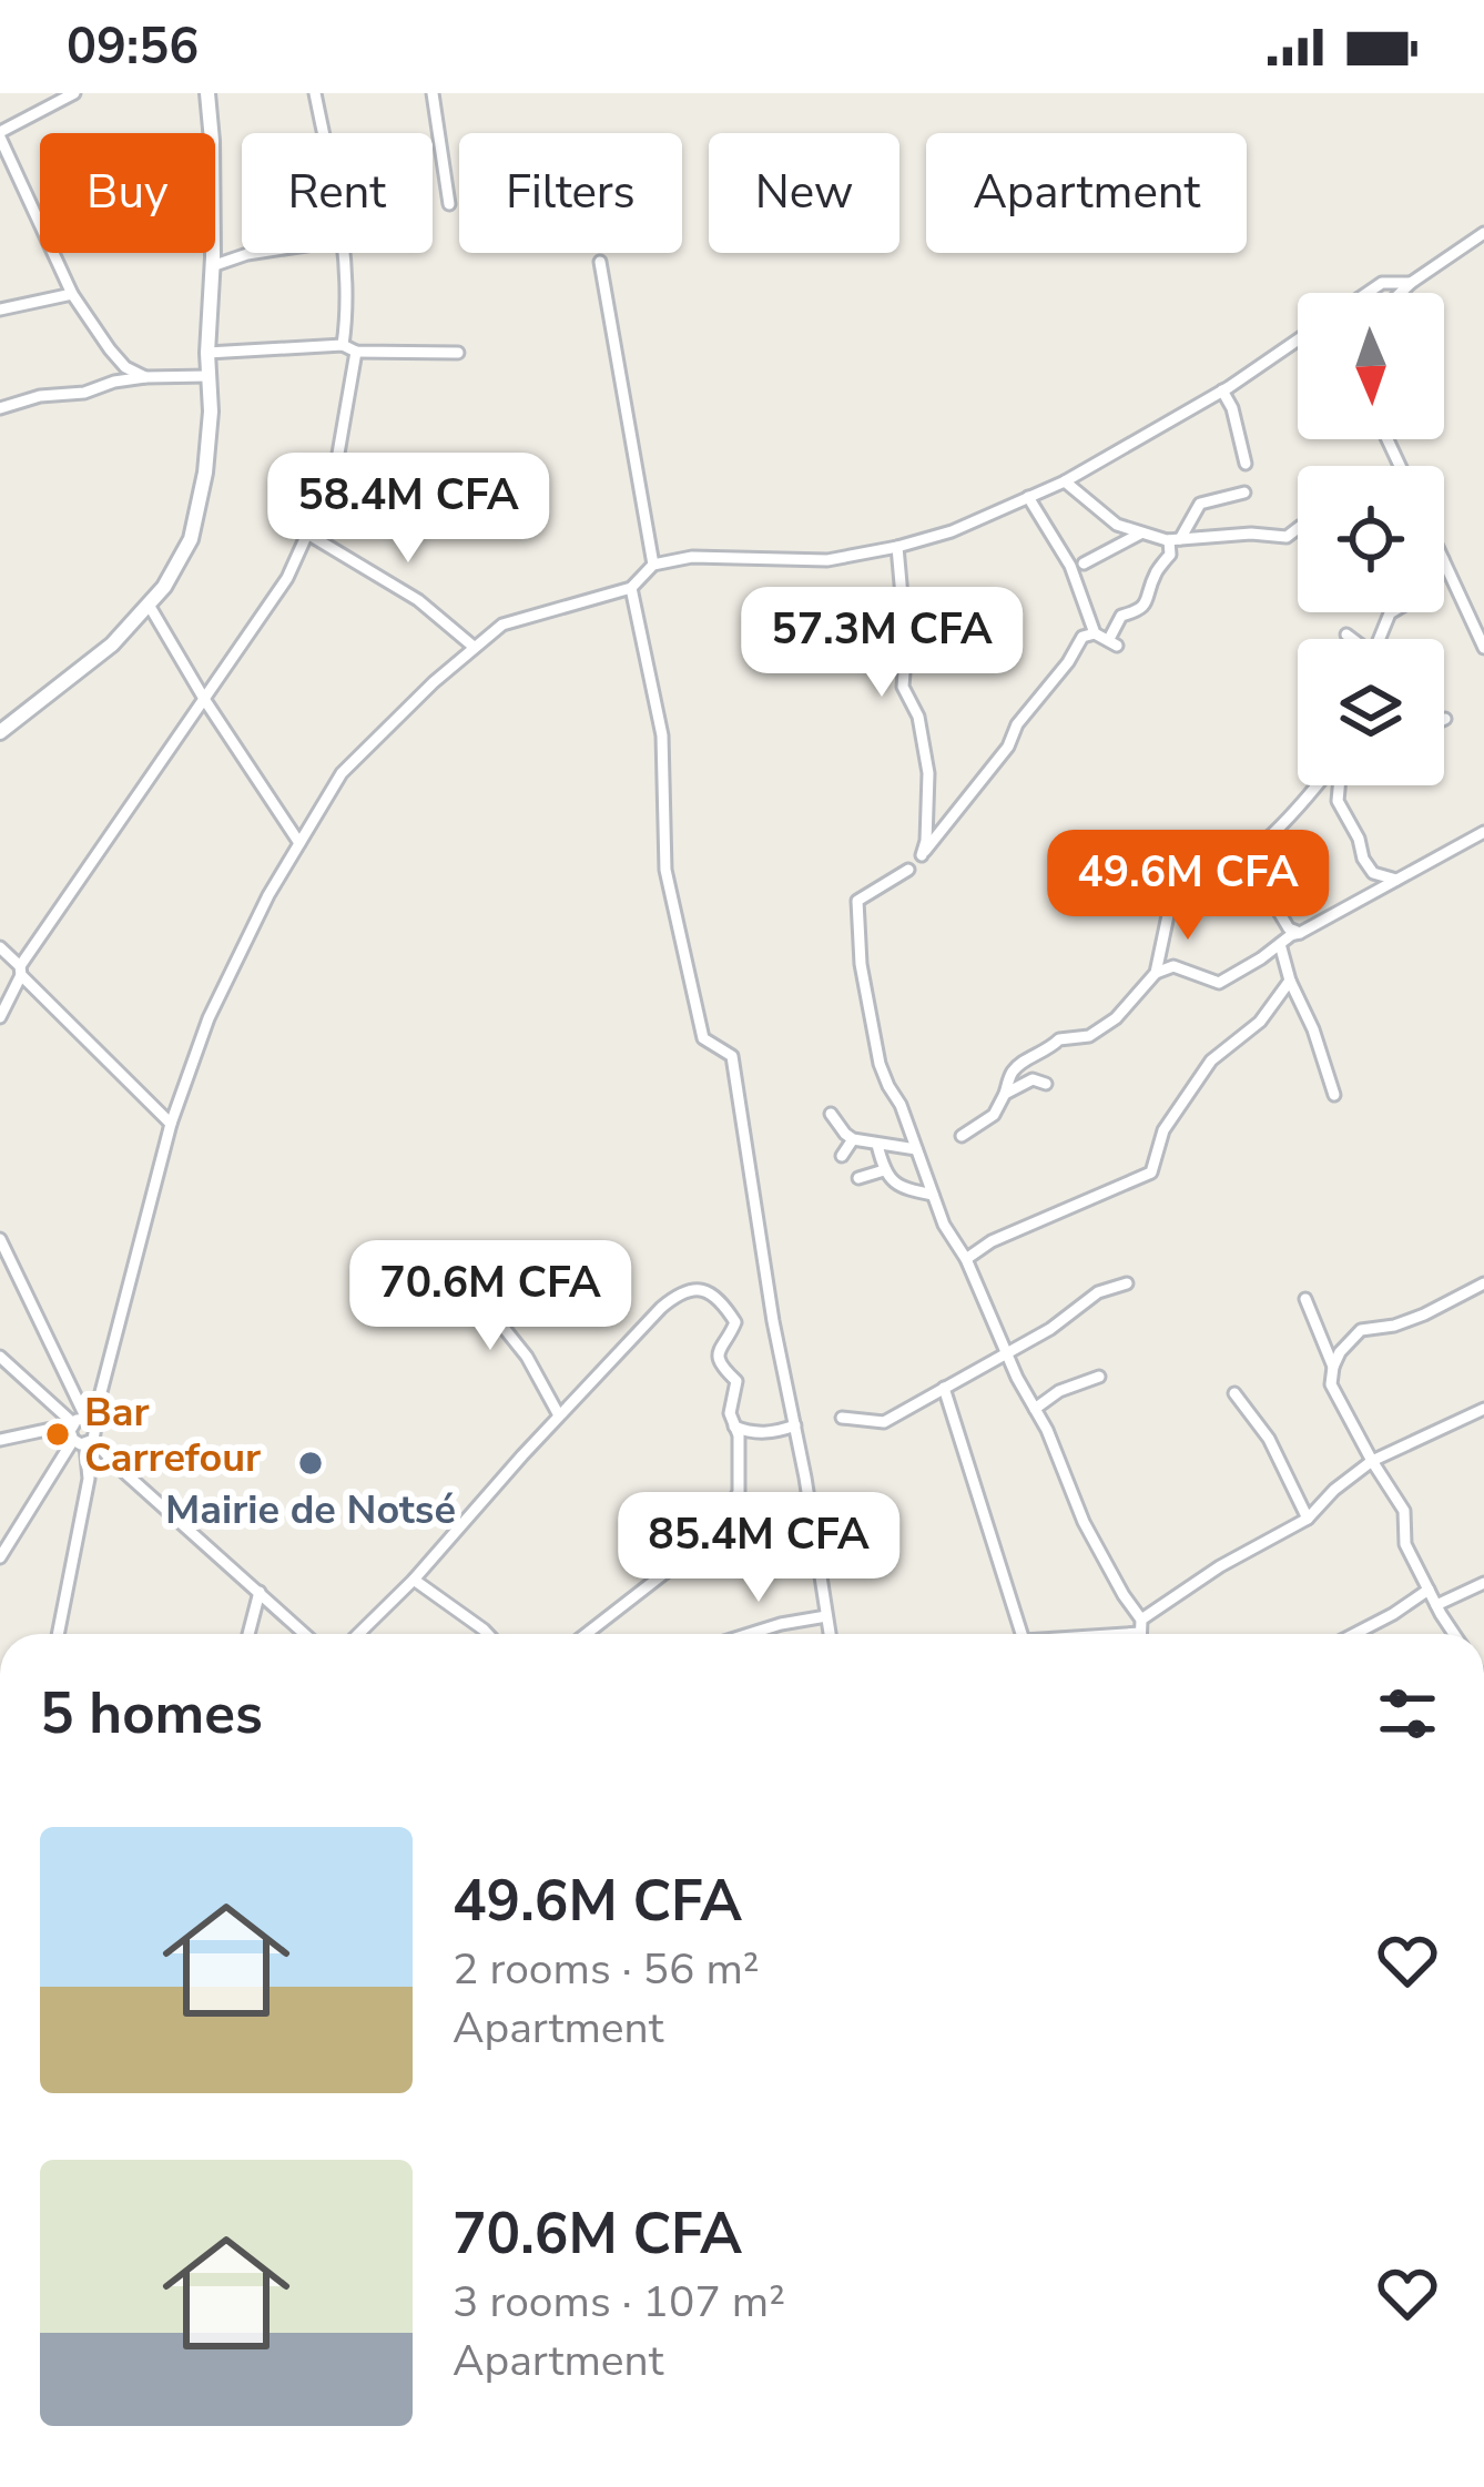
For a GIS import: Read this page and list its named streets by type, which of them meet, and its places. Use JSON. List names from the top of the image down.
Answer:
{
  "places": ["Bar Carrefour", "Mairie de Notsé"],
  "north": "bottom",
  "page": {
    "status": "09:56",
    "chip": [
      "Buy",
      "Rent",
      "Filters",
      "New",
      "Apartment"
    ],
    "price": [
      "58.4M CFA",
      "57.3M CFA",
      "49.6M CFA",
      "70.6M CFA",
      "85.4M CFA"
    ],
    "heading": "5 homes",
    "list": [
      {
        "name": "49.6M CFA",
        "note": "2 rooms · 56 m² · Apartment"
      },
      {
        "name": "70.6M CFA",
        "note": "3 rooms · 107 m² · Apartment"
      }
    ]
  }
}
